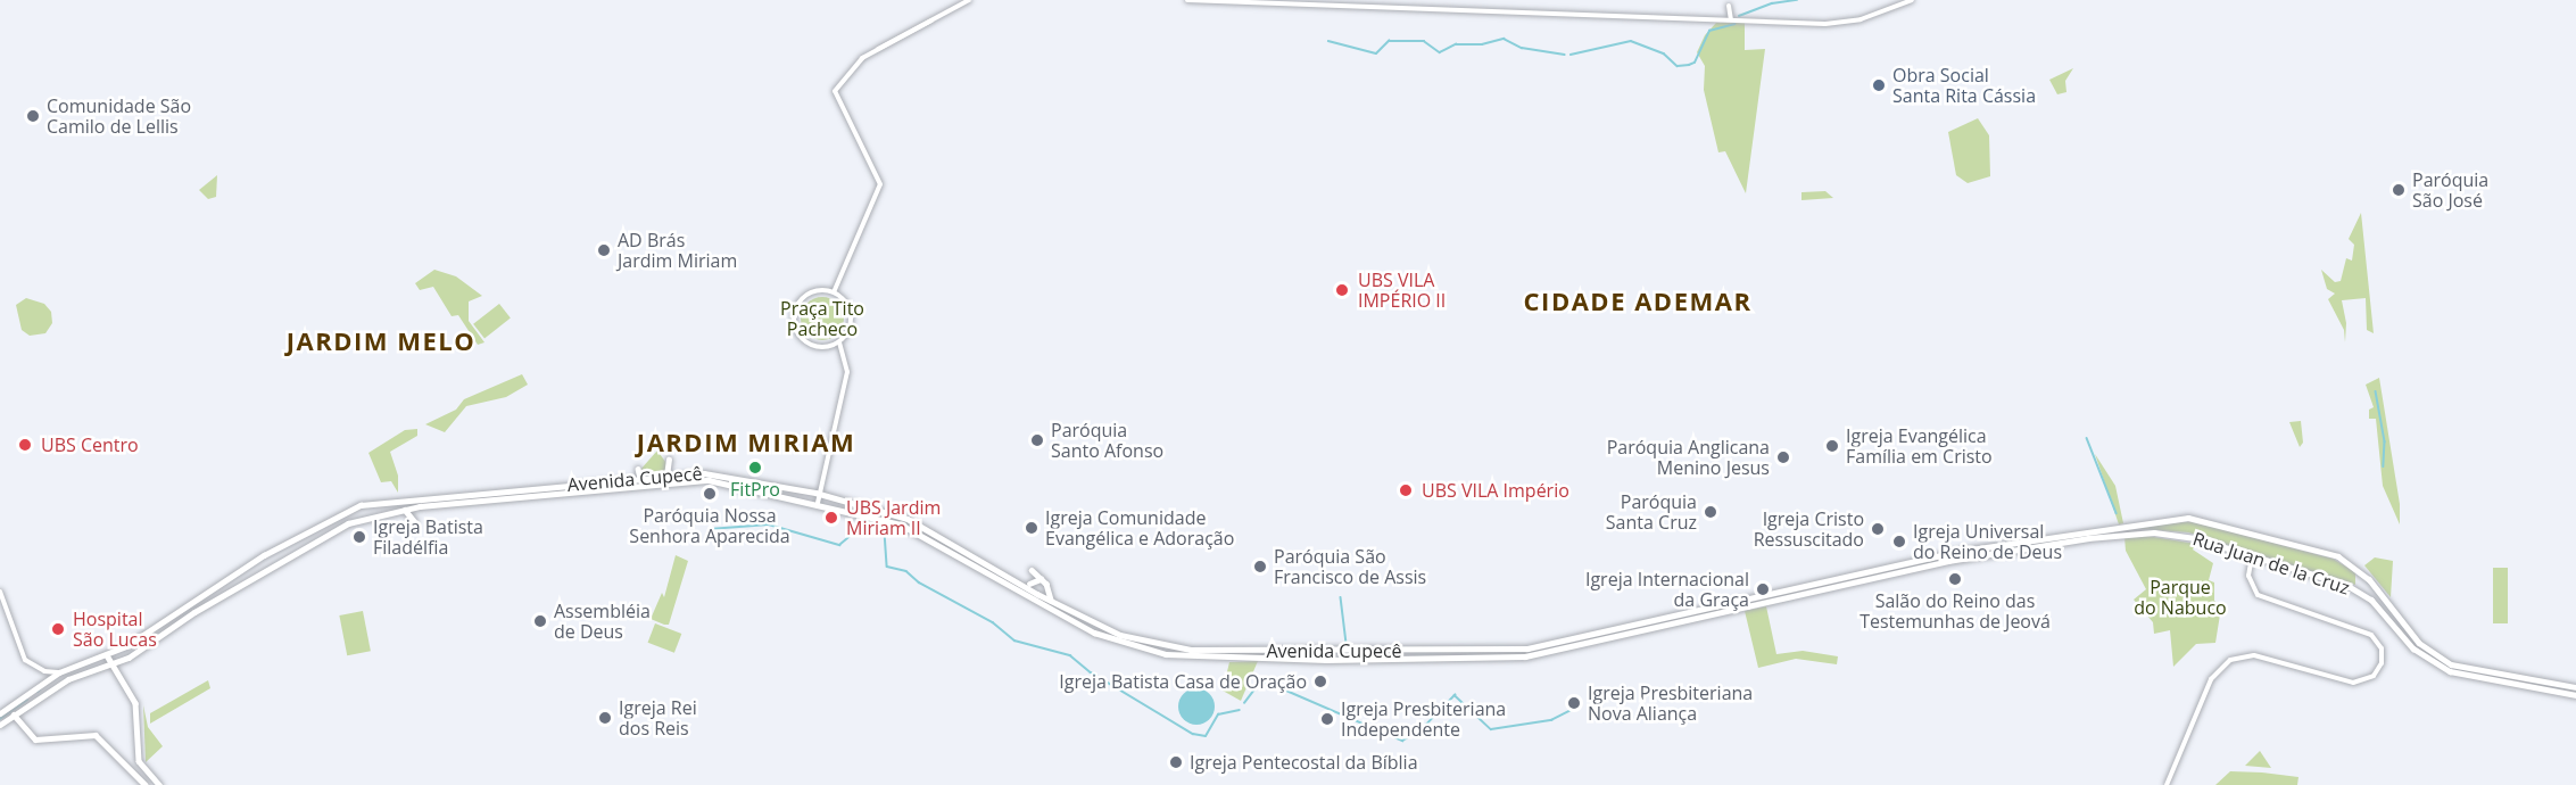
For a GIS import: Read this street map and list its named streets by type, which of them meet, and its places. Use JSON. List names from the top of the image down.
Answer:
{
  "streets": {
    "main road": ["Avenida Cupecê", "Rua Juan de la Cruz"]
  },
  "crossings": [
    ["Avenida Cupecê", "Rua Juan de la Cruz"]
  ],
  "districts": ["CIDADE ADEMAR", "JARDIM MELO", "JARDIM MIRIAM"],
  "parks": ["Praça Tito Pacheco", "Parque do Nabuco"],
  "places": [
    "Obra Social Santa Rita Cássia",
    "Comunidade São Camilo de Lellis",
    "Paróquia São José",
    "AD Brás Jardim Miriam",
    "UBS VILA IMPÉRIO II",
    "Paróquia Santo Afonso",
    "UBS Centro",
    "Igreja Evangélica Família em Cristo",
    "Paróquia Anglicana Menino Jesus",
    "FitPro",
    "UBS VILA Império",
    "Paróquia Nossa Senhora Aparecida",
    "Paróquia Santa Cruz",
    "UBS Jardim Miriam II",
    "Igreja Comunidade Evangélica e Adoração",
    "Igreja Cristo Ressuscitado",
    "Igreja Batista Filadélfia",
    "Igreja Universal do Reino de Deus",
    "Paróquia São Francisco de Assis",
    "Salão do Reino das Testemunhas de Jeová",
    "Igreja Internacional da Graça",
    "Assembléia de Deus",
    "Hospital São Lucas",
    "Igreja Batista Casa de Oração",
    "Igreja Presbiteriana Nova Aliança",
    "Igreja Rei dos Reis",
    "Igreja Presbiteriana Independente",
    "Igreja Pentecostal da Bíblia"
  ]
}
